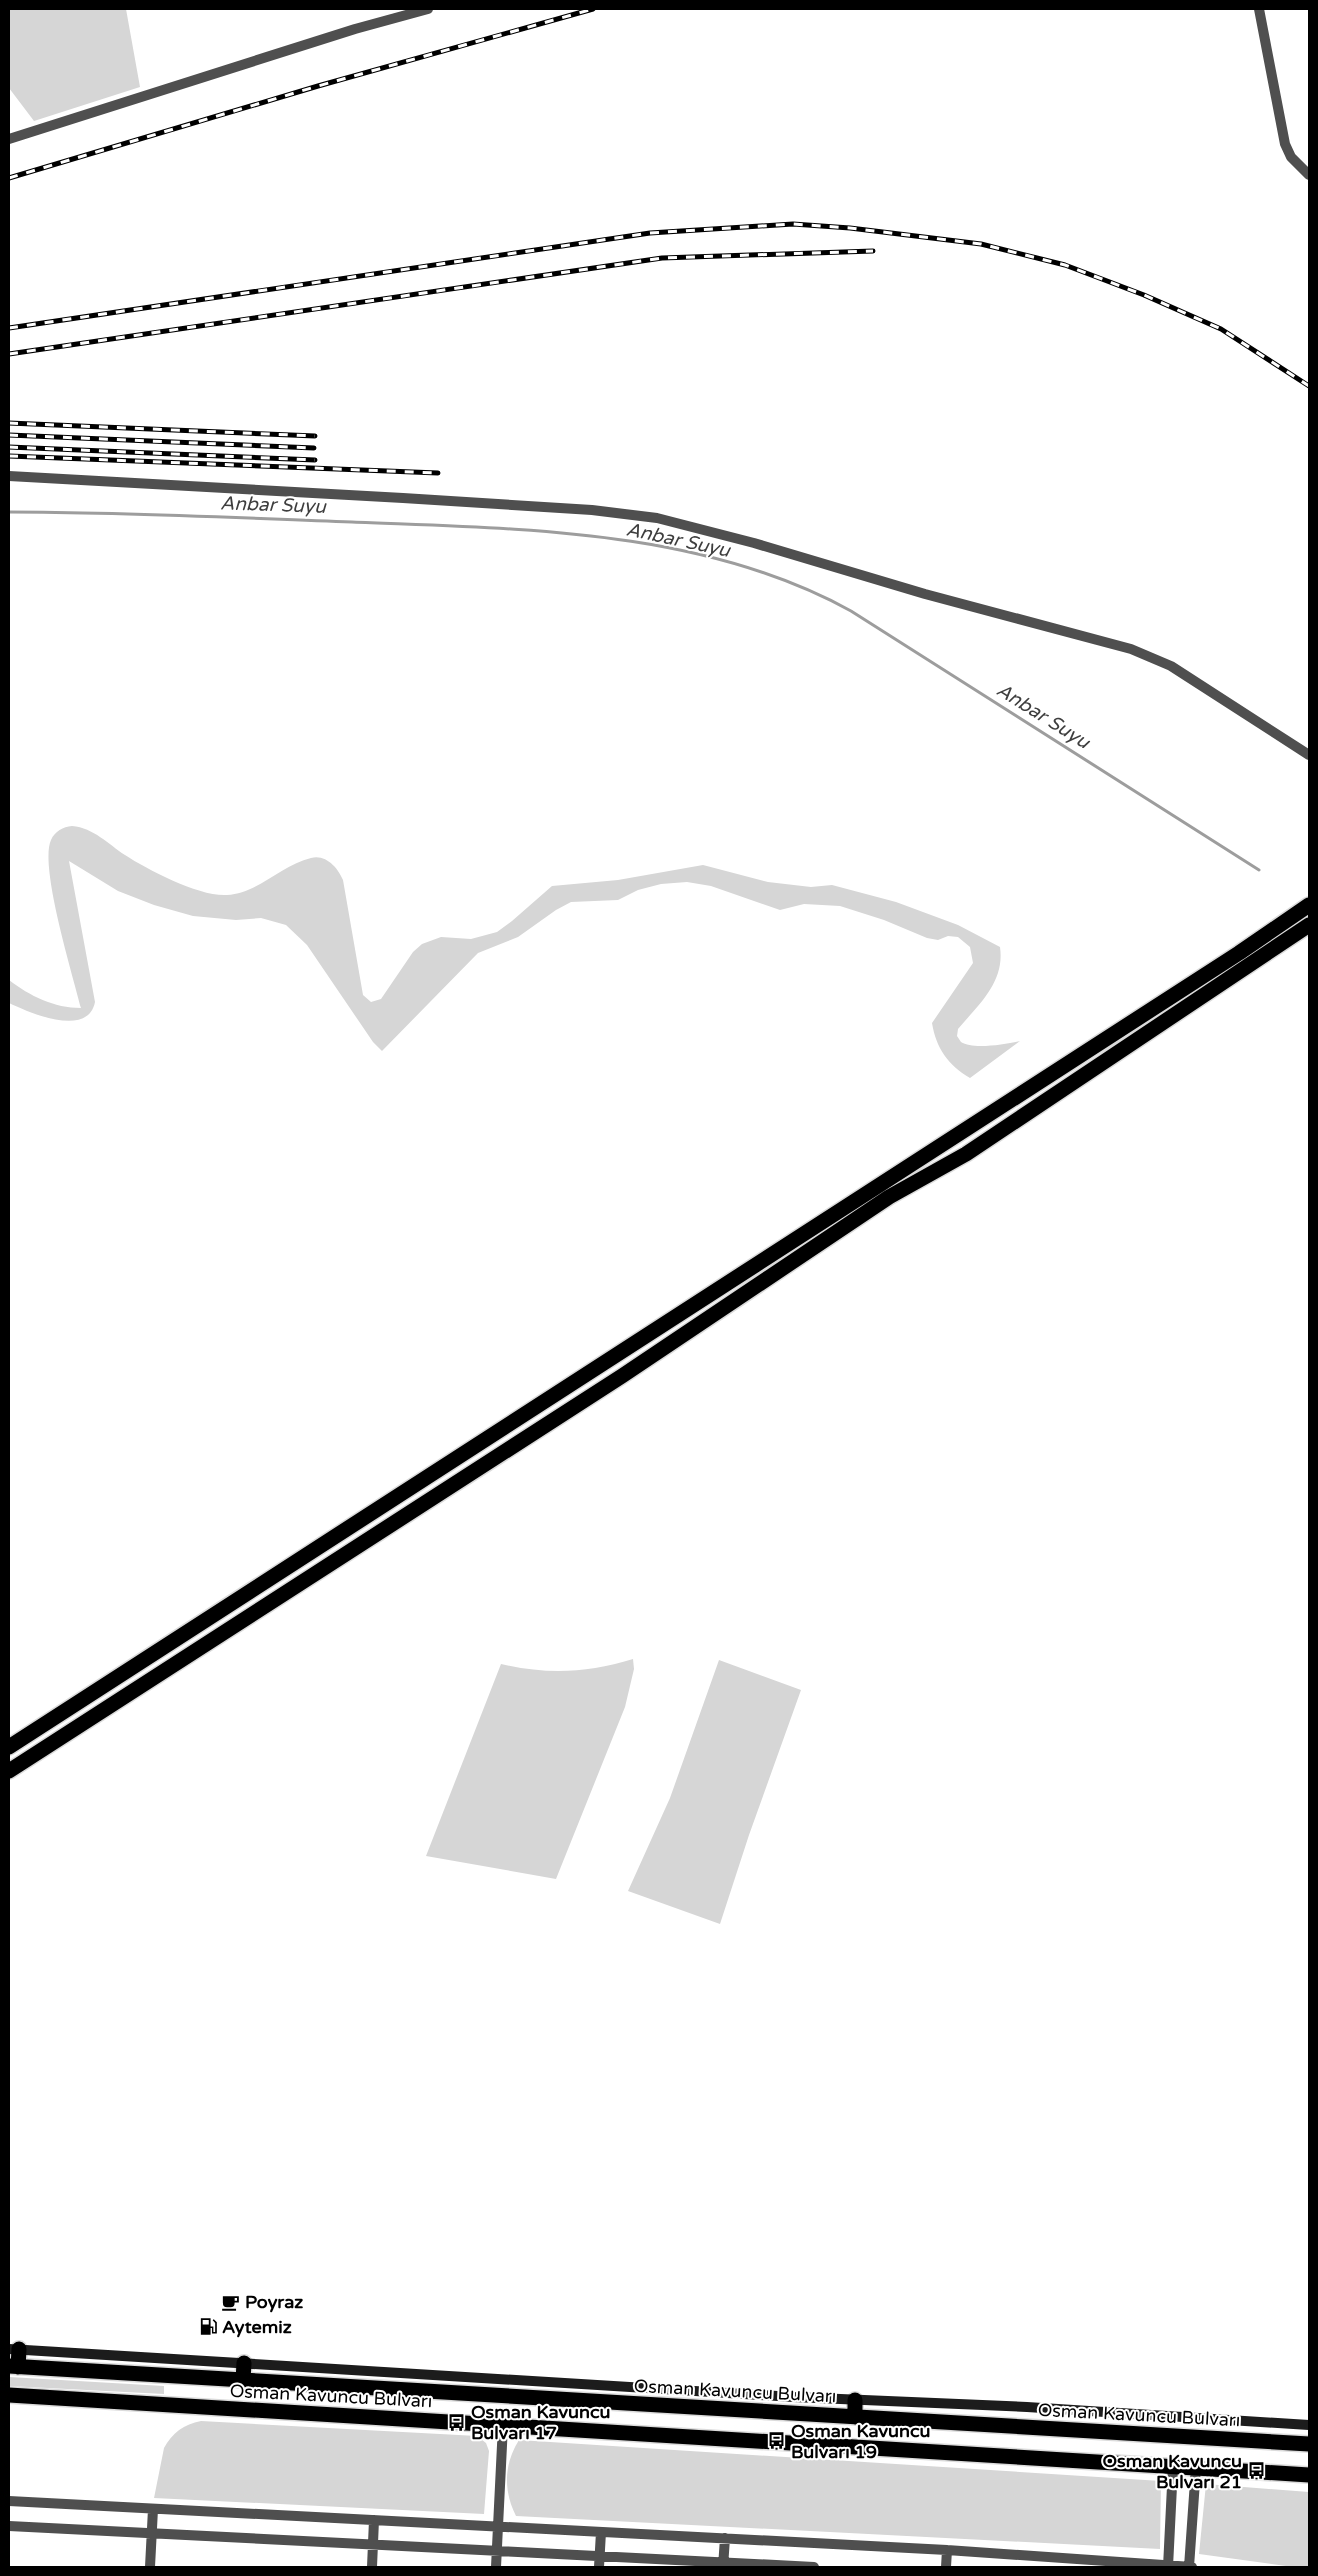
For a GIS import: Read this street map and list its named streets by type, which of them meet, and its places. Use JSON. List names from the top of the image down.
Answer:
{
  "streets": {
    "highway": ["Osman Kavuncu Bulvarı"]
  },
  "water": ["Anbar Suyu"],
  "places": {
    "cafe": ["Poyraz"],
    "fuel station": ["Aytemiz"],
    "bus stop": ["Osman Kavuncu Bulvarı 17", "Osman Kavuncu Bulvarı 19", "Osman Kavuncu Bulvarı 21"]
  }
}
